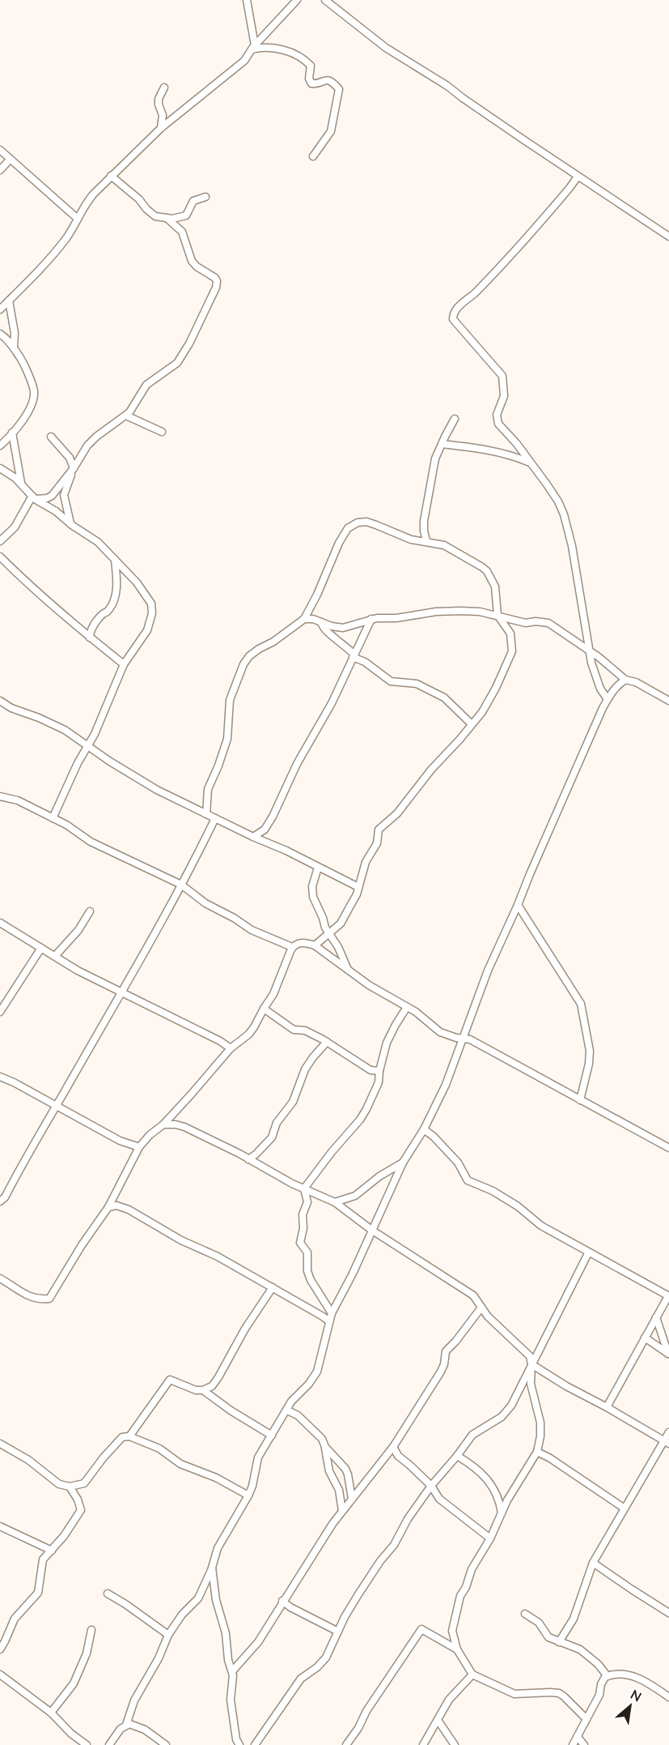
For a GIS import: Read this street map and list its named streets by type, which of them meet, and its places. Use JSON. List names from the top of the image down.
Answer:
{
  "north": "top right"
}
